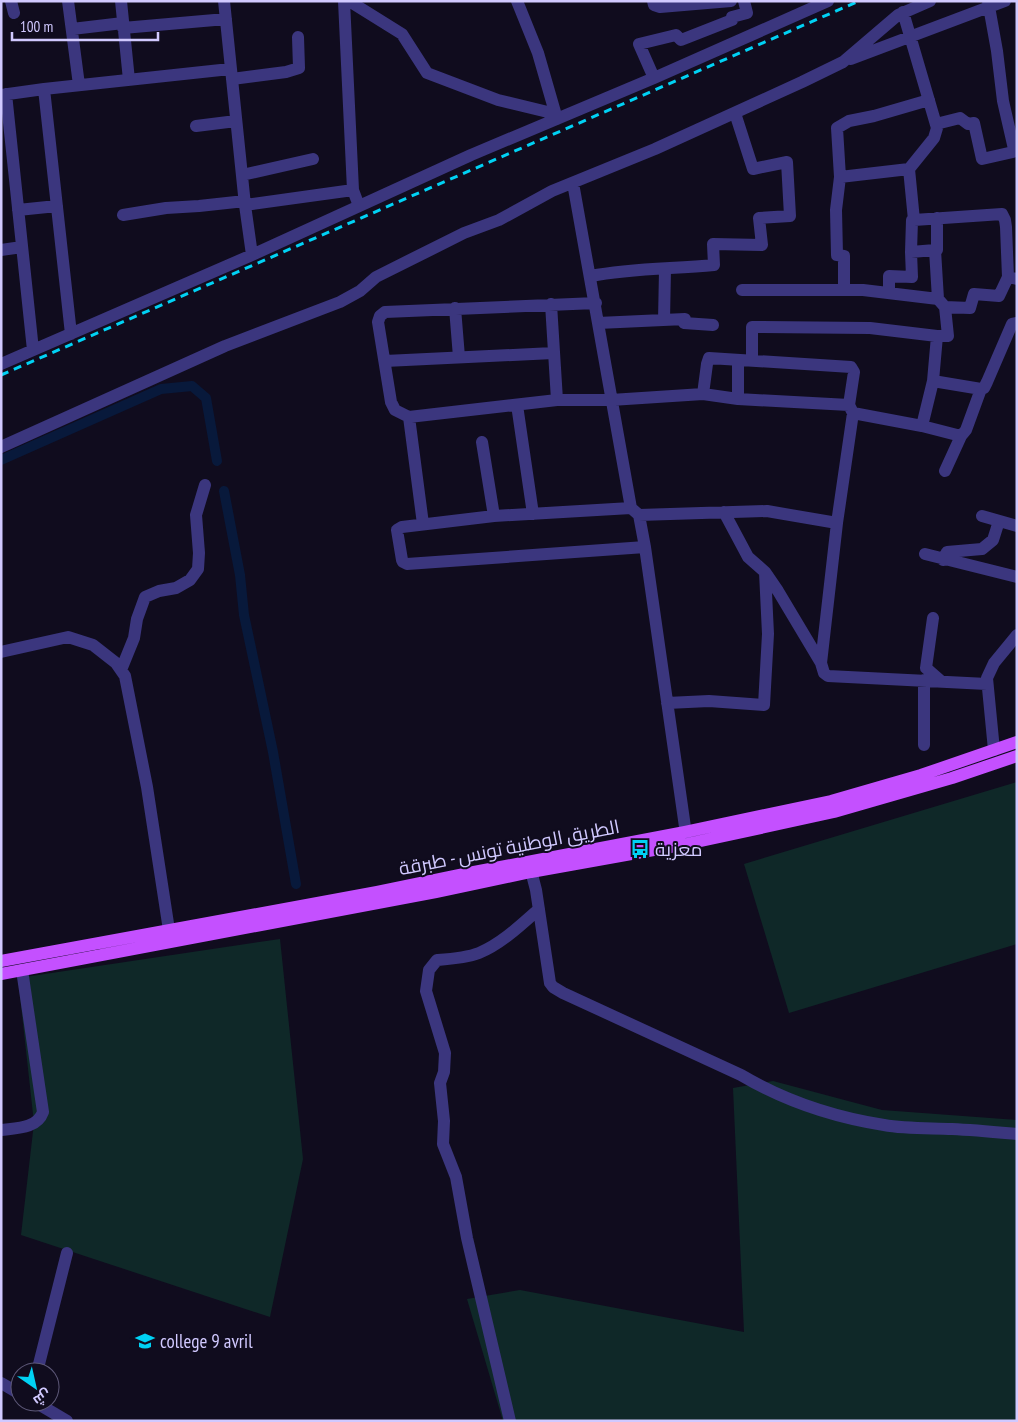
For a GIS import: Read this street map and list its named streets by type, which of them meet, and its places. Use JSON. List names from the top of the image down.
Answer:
{
  "streets": {
    "main road": ["الطريق الوطنية تونس - طبرقة"]
  },
  "places": {
    "bus stop": ["معزية"],
    "school or university": ["college 9 avril"]
  },
  "scale_bar": "100 m",
  "north": "bottom right"
}
